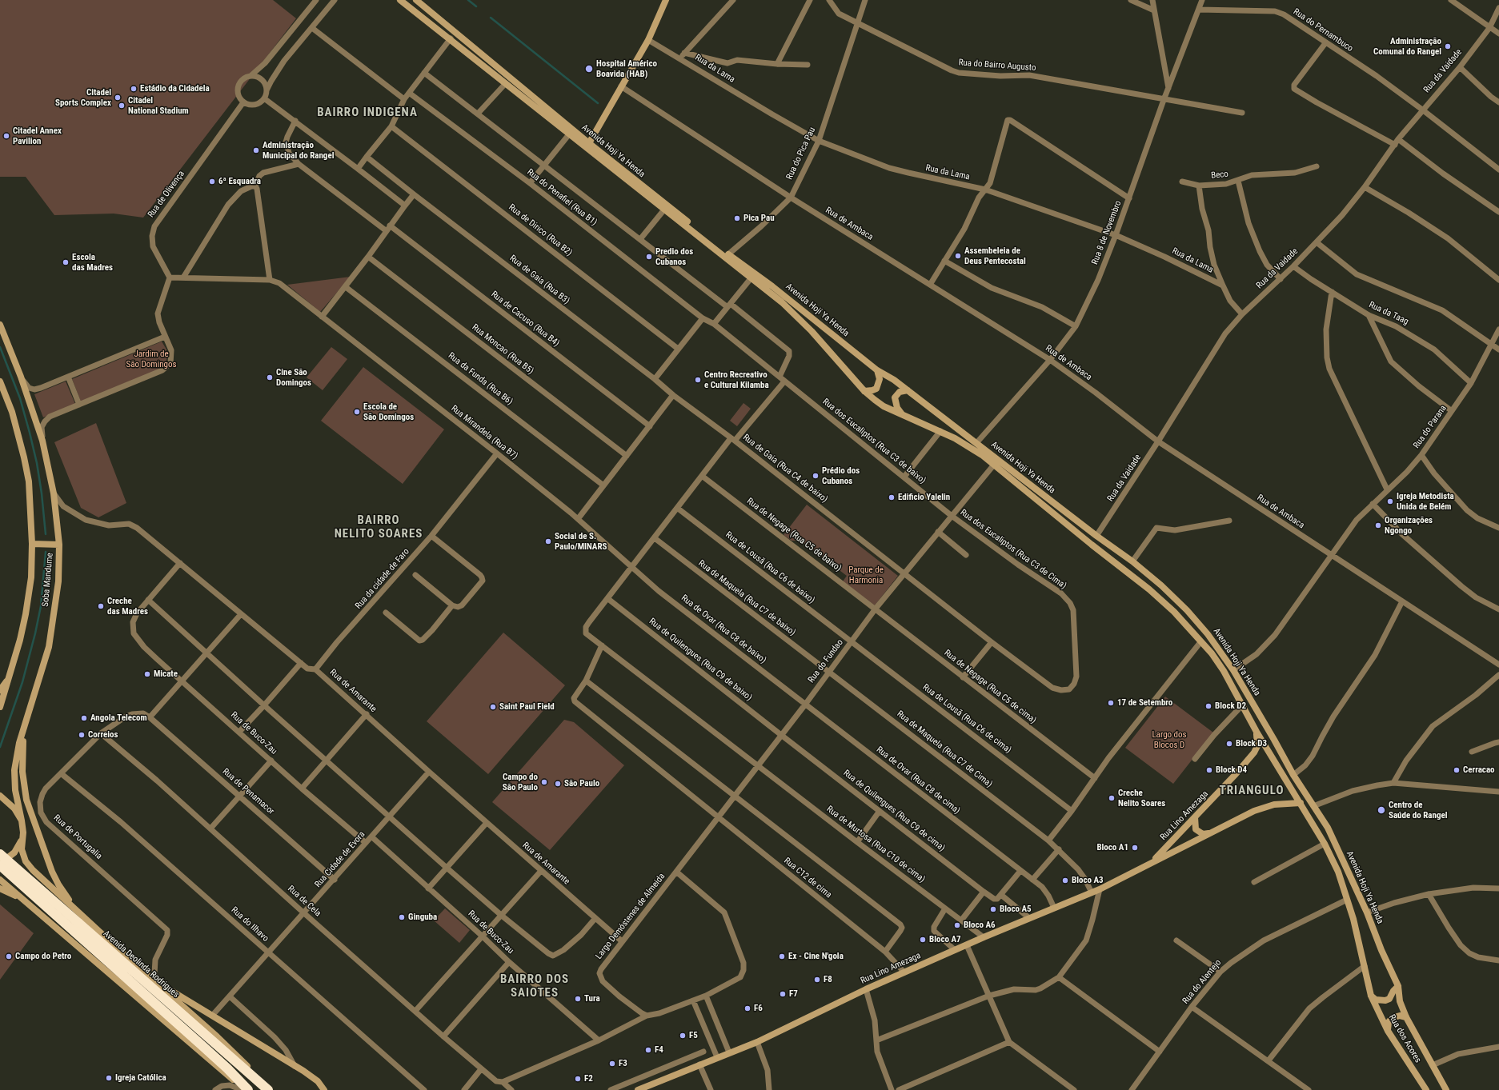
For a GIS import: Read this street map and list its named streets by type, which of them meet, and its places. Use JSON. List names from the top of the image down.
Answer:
{
  "streets": {
    "highway": ["Avenida Deolinda Rodrigues"],
    "main road": [
      "Avenida Hoji Ya Henda",
      "Soba Mandume",
      "Rua Lino Amezaga",
      "Rua dos Acores"
    ],
    "street": [
      "Rua do Pernambuco",
      "Rua do Bairro Augusto",
      "Rua da Lama",
      "Rua da Vaidade",
      "Rua do Pica Pau",
      "Beco",
      "Rua de Olivença",
      "Rua do Penafiel (Rua B1)",
      "Rua de Ambaca",
      "Rua de Dirico (Rua B2)",
      "Rua 8 de Novembro",
      "Rua de Gaia (Rua B3)",
      "Rua da Taag",
      "Rua de Cacuso (Rua B4)",
      "Rua Moncao (Rua B5)",
      "Rua da Funda (Rua B6)",
      "Rua do Parana",
      "Rua Mirandela (Rua B7)",
      "Rua dos Eucaliptos (Rua C3 de baixo)",
      "Rua de Gaia (Rua C4 de baixo)",
      "Rua de Negage (Rua C5 de baixo)",
      "Rua dos Eucaliptos (Rua C3 de Cima)",
      "Rua de Lousã (Rua C6 de baixo)",
      "Rua da cidade de Faro",
      "Rua de Maquela (Rua C7 de baixo)",
      "Rua de Ovar (Rua C8 de baixo)",
      "Rua de Quilengues (Rua C9 de baixo)",
      "Rua do Fundao",
      "Rua de Negage (Rua C5 de cima)",
      "Rua de Amarante",
      "Rua de Lousã (Rua C6 de cima)",
      "Rua de Buco-Zau",
      "Rua de Maquela (Rua C7 de Cima)",
      "Rua de Ovar (Rua C8 de cima)",
      "Rua de Penamacor",
      "Rua de Quilengues (Rua C9 de cima)",
      "Rua de Portugalia",
      "Rua de Murtosa (Rua C10 de cima)",
      "Rua Cidade de Evora",
      "Rua C12 de cima",
      "Rua de Cela",
      "Largo Demóstenes de Almeida",
      "Rua do Ilhavo",
      "Rua do Alentejo"
    ]
  },
  "crossings": [
    ["Rua do Pernambuco", "Rua da Vaidade"],
    ["Rua do Pernambuco", "Rua 8 de Novembro"],
    ["Rua do Bairro Augusto", "Rua do Pica Pau"],
    ["Rua do Bairro Augusto", "Rua 8 de Novembro"],
    ["Rua da Lama", "Rua do Pica Pau"],
    ["Rua da Lama", "Rua 8 de Novembro"],
    ["Rua da Vaidade", "Avenida Hoji Ya Henda"],
    ["Rua da Vaidade", "Beco"],
    ["Rua da Vaidade", "Rua de Ambaca"],
    ["Rua da Vaidade", "Rua da Taag"],
    ["Avenida Hoji Ya Henda", "Rua do Pica Pau"],
    ["Avenida Hoji Ya Henda", "Rua 8 de Novembro"],
    ["Avenida Hoji Ya Henda", "Rua do Parana"],
    ["Avenida Hoji Ya Henda", "Rua do Fundao"],
    ["Avenida Hoji Ya Henda", "Rua Lino Amezaga"],
    ["Avenida Hoji Ya Henda", "Rua do Alentejo"],
    ["Rua do Pica Pau", "Rua de Ambaca"],
    ["Rua do Penafiel (Rua B1)", "Rua dos Eucaliptos (Rua C3 de baixo)"],
    ["Rua de Ambaca", "Rua 8 de Novembro"],
    ["Rua de Ambaca", "Rua do Parana"],
    ["Rua de Gaia (Rua B3)", "Rua de Gaia (Rua C4 de baixo)"],
    ["Rua da Taag", "Rua do Parana"],
    ["Rua Mirandela (Rua B7)", "Rua da cidade de Faro"],
    ["Rua Mirandela (Rua B7)", "Rua de Ovar (Rua C8 de baixo)"],
    ["Rua dos Eucaliptos (Rua C3 de baixo)", "Rua dos Eucaliptos (Rua C3 de Cima)"],
    ["Rua dos Eucaliptos (Rua C3 de baixo)", "Rua do Fundao"],
    ["Rua de Gaia (Rua C4 de baixo)", "Rua dos Eucaliptos (Rua C3 de Cima)"],
    ["Rua de Gaia (Rua C4 de baixo)", "Rua do Fundao"],
    ["Rua de Negage (Rua C5 de baixo)", "Rua do Fundao"],
    ["Rua de Negage (Rua C5 de baixo)", "Rua de Negage (Rua C5 de cima)"],
    ["Rua dos Eucaliptos (Rua C3 de Cima)", "Rua do Fundao"],
    ["Rua de Lousã (Rua C6 de baixo)", "Rua do Fundao"],
    ["Rua de Lousã (Rua C6 de baixo)", "Rua de Lousã (Rua C6 de cima)"],
    ["Rua da cidade de Faro", "Rua de Amarante"],
    ["Soba Mandume", "Rua de Amarante"],
    ["Soba Mandume", "Avenida Deolinda Rodrigues"],
    ["Rua de Maquela (Rua C7 de baixo)", "Rua do Fundao"],
    ["Rua de Maquela (Rua C7 de baixo)", "Rua de Maquela (Rua C7 de Cima)"],
    ["Rua de Ovar (Rua C8 de baixo)", "Rua do Fundao"],
    ["Rua de Ovar (Rua C8 de baixo)", "Rua de Ovar (Rua C8 de cima)"],
    ["Rua de Quilengues (Rua C9 de baixo)", "Rua do Fundao"],
    ["Rua de Quilengues (Rua C9 de baixo)", "Rua de Quilengues (Rua C9 de cima)"],
    ["Rua de Quilengues (Rua C9 de baixo)", "Rua de Murtosa (Rua C10 de cima)"],
    ["Rua do Fundao", "Rua de Negage (Rua C5 de cima)"],
    ["Rua do Fundao", "Rua de Lousã (Rua C6 de cima)"],
    ["Rua do Fundao", "Rua de Maquela (Rua C7 de Cima)"],
    ["Rua do Fundao", "Rua de Ovar (Rua C8 de cima)"],
    ["Rua do Fundao", "Rua de Quilengues (Rua C9 de cima)"],
    ["Rua do Fundao", "Rua de Murtosa (Rua C10 de cima)"],
    ["Rua do Fundao", "Rua C12 de cima"],
    ["Rua do Fundao", "Largo Demóstenes de Almeida"],
    ["Rua de Amarante", "Rua Cidade de Evora"],
    ["Rua de Amarante", "Largo Demóstenes de Almeida"],
    ["Rua de Buco-Zau", "Rua Cidade de Evora"],
    ["Rua de Maquela (Rua C7 de Cima)", "Rua Lino Amezaga"],
    ["Rua de Ovar (Rua C8 de cima)", "Rua Lino Amezaga"],
    ["Rua de Penamacor", "Rua de Portugalia"],
    ["Rua de Penamacor", "Rua Cidade de Evora"],
    ["Rua de Quilengues (Rua C9 de cima)", "Rua Lino Amezaga"],
    ["Rua Lino Amezaga", "Rua de Murtosa (Rua C10 de cima)"],
    ["Rua Lino Amezaga", "Rua C12 de cima"],
    ["Rua de Portugalia", "Rua de Cela"],
    ["Rua de Portugalia", "Rua do Ilhavo"],
    ["Rua Cidade de Evora", "Rua de Cela"],
    ["Rua Cidade de Evora", "Rua do Ilhavo"]
  ],
  "districts": [
    "BAIRRO INDIGENA",
    "BAIRRO NELITO SOARES",
    "TRIANGULO",
    "BAIRRO DOS SAIOTES"
  ],
  "parks": ["Jardim de São Domingos", "Parque de Harmonia", "Largo dos Blocos D"],
  "places": [
    "Administração Comunal do Rangel",
    "Hospital Américo Boavida (HAB)",
    "Estádio da Cidadela",
    "Citadel Sports Complex",
    "Citadel National Stadium",
    "Citadel Annex Pavilion",
    "Administração Municipal do Rangel",
    "6ª Esquadra",
    "Pica Pau",
    "Assembeleia de Deus Pentecostal",
    "Predio dos Cubanos",
    "Escola das Madres",
    "Cine São Domingos",
    "Centro Recreativo e Cultural Kilamba",
    "Escola de São Domingos",
    "Prédio dos Cubanos",
    "Edificio Yalelin",
    "Igreja Metodista Unida de Belém",
    "Organizações Ngongo",
    "Social de S. Paulo/MINARS",
    "Creche das Madres",
    "Micate",
    "17 de Setembro",
    "Block D2",
    "Saint Paul Field",
    "Angola Telecom",
    "Correios",
    "Block D3",
    "Block D4",
    "Cerracao",
    "Campo do São Paulo",
    "São Paulo",
    "Creche Nelito Soares",
    "Centro de Saúde do Rangel",
    "Bloco A1",
    "Bloco A3",
    "Bloco A5",
    "Ginguba",
    "Bloco A6",
    "Bloco A7",
    "Campo do Petro",
    "Ex - Cine N'gola",
    "F8",
    "F7",
    "Tura",
    "F6",
    "F5",
    "F4",
    "F3",
    "Igreja Católica",
    "F2"
  ]
}
